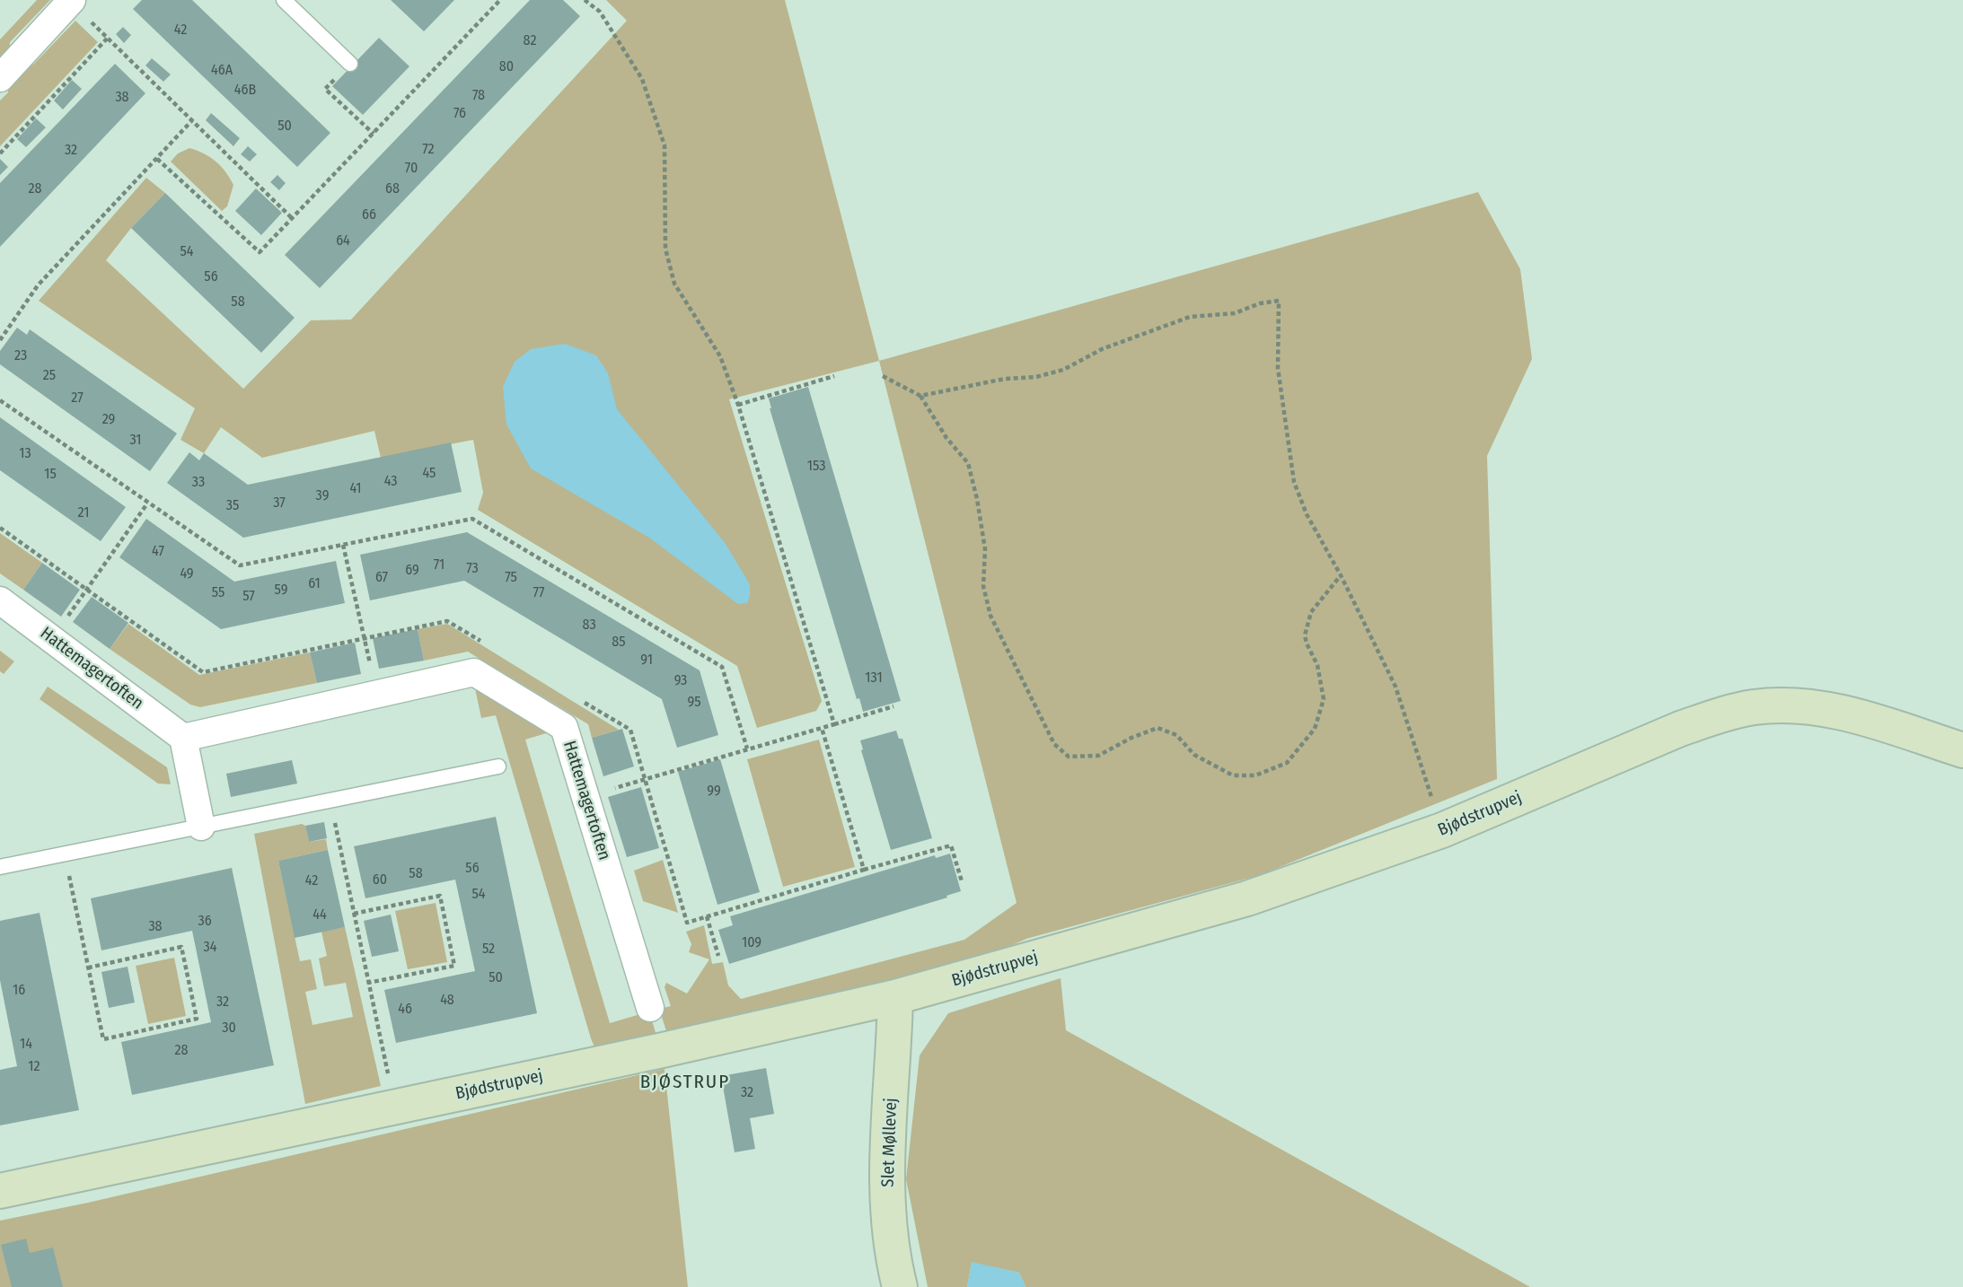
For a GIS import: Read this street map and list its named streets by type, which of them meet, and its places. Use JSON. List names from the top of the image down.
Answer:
{
  "streets": {
    "street": ["Hattemagertoften", "Bjødstrupvej", "Slet Møllevej"]
  },
  "crossings": [
    ["Bjødstrupvej", "Slet Møllevej"]
  ],
  "districts": ["BJØSTRUP"],
  "house_numbers": [
    "42",
    "82",
    "80",
    "46A",
    "46B",
    "78",
    "38",
    "76",
    "50",
    "72",
    "32",
    "70",
    "28",
    "68",
    "66",
    "64",
    "54",
    "56",
    "58",
    "23",
    "25",
    "27",
    "29",
    "31",
    "13",
    "153",
    "45",
    "15",
    "43",
    "33",
    "41",
    "39",
    "37",
    "35",
    "21",
    "47",
    "71",
    "73",
    "69",
    "49",
    "67",
    "75",
    "61",
    "59",
    "55",
    "77",
    "57",
    "83",
    "85",
    "91",
    "131",
    "93",
    "95",
    "99",
    "56",
    "58",
    "60",
    "42",
    "54",
    "44",
    "36",
    "38",
    "109",
    "34",
    "52",
    "50",
    "16",
    "48",
    "32",
    "46",
    "30",
    "14",
    "28",
    "12",
    "32"
  ]
}
